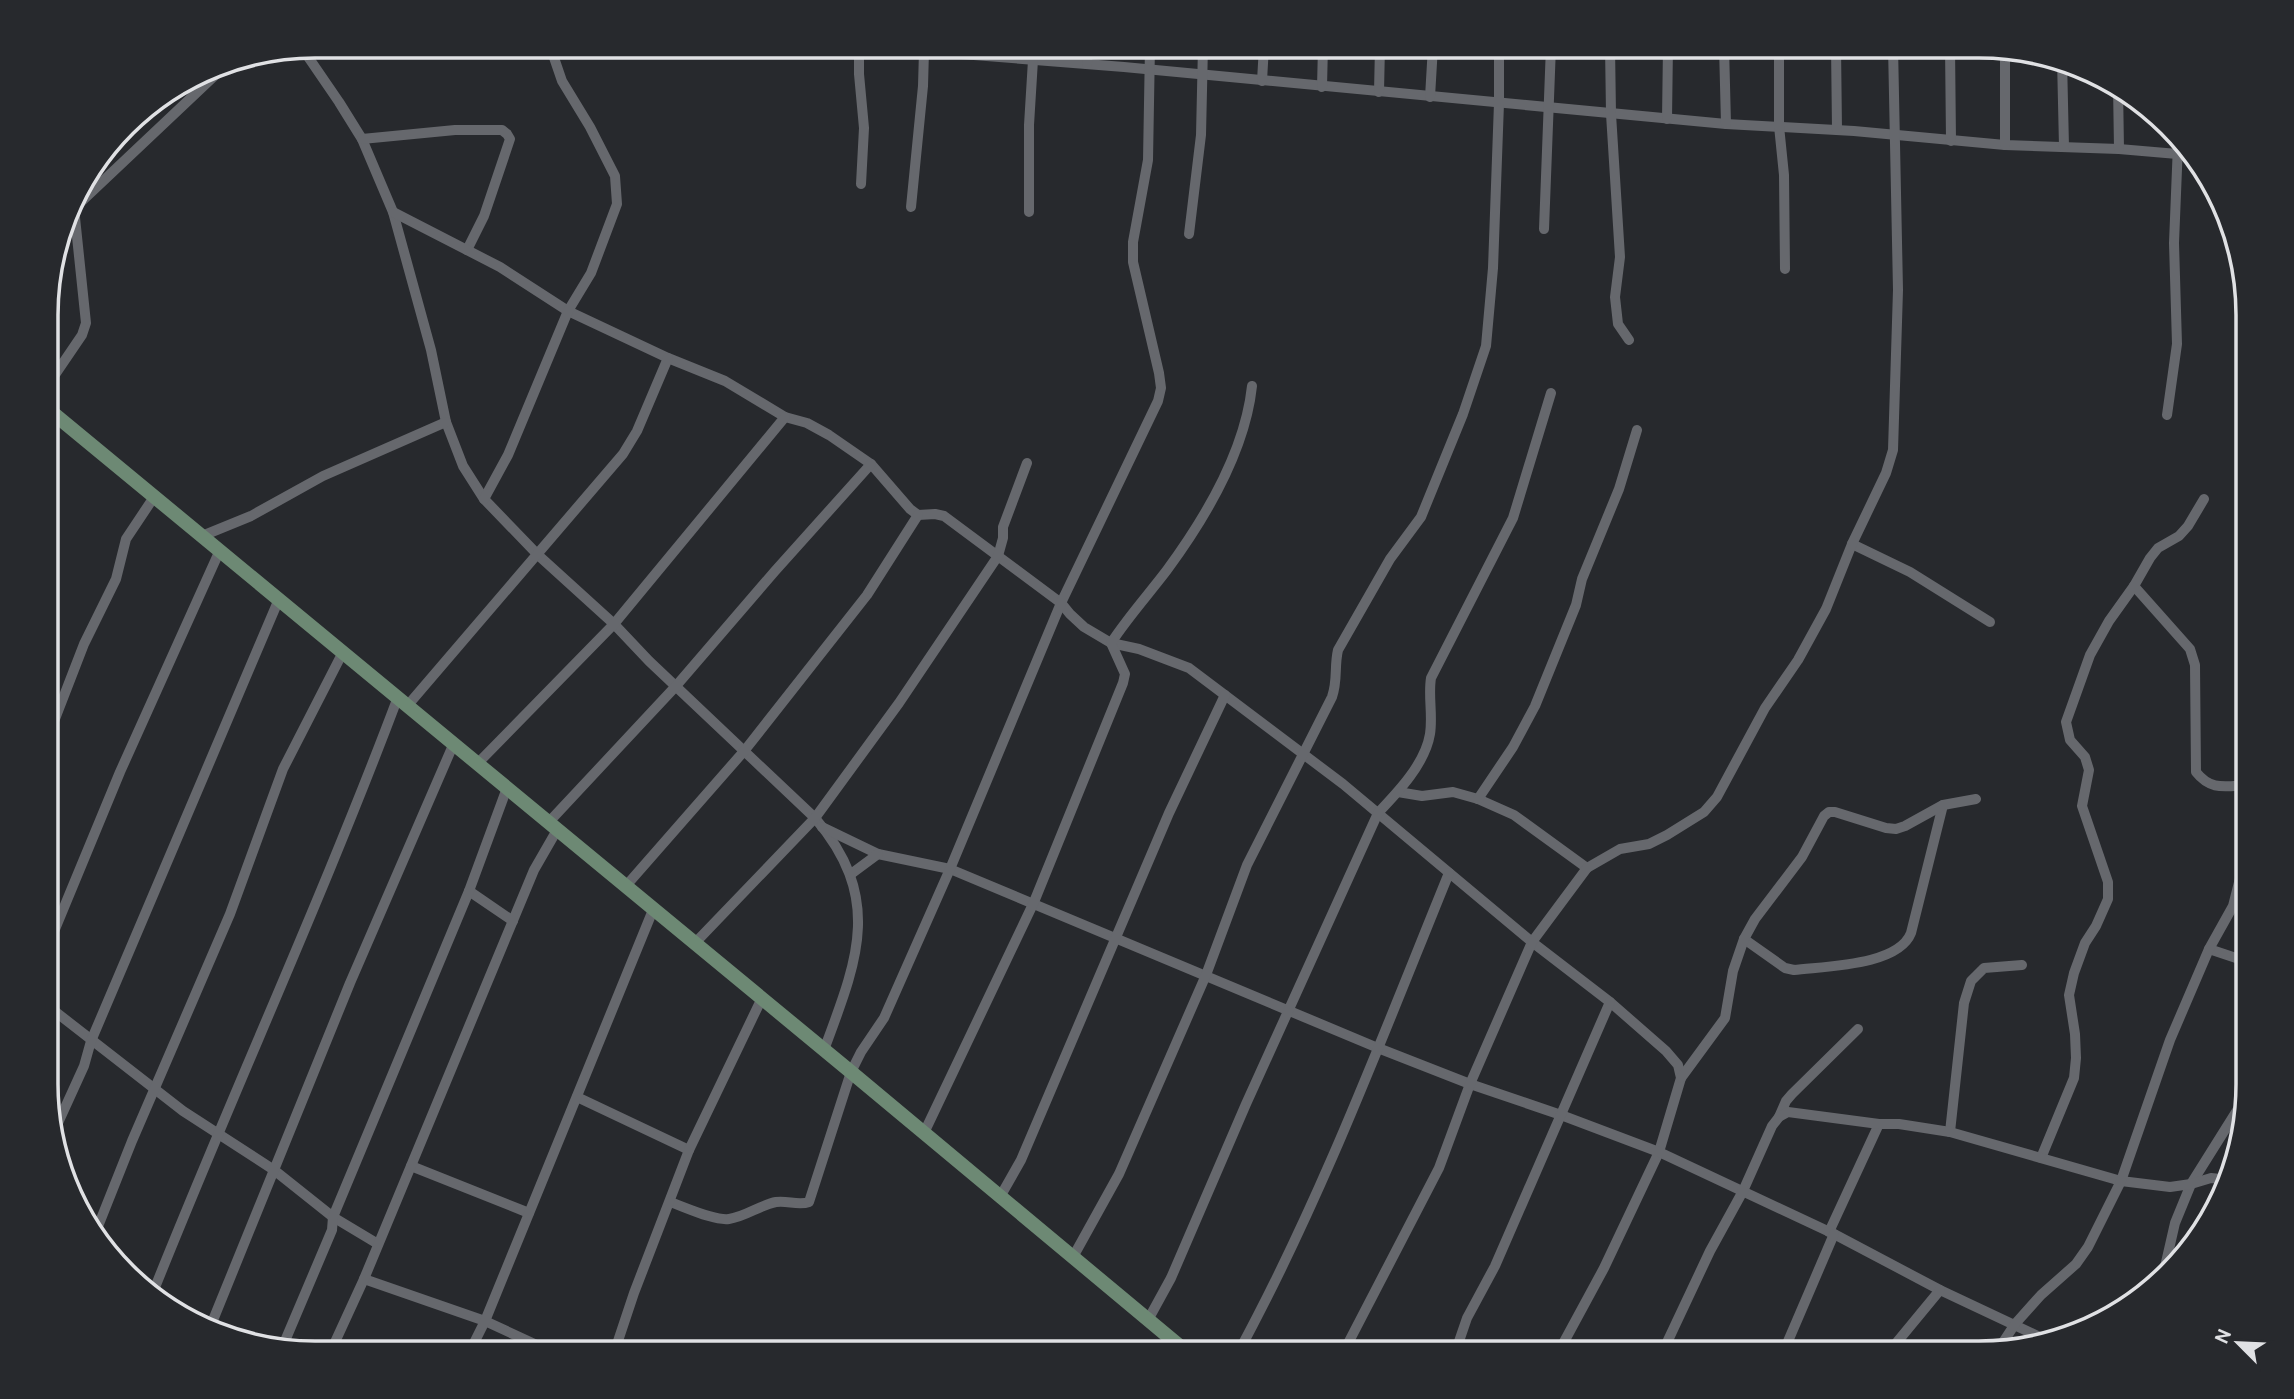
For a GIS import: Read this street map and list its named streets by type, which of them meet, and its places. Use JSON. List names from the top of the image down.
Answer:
{
  "north": "top left"
}
